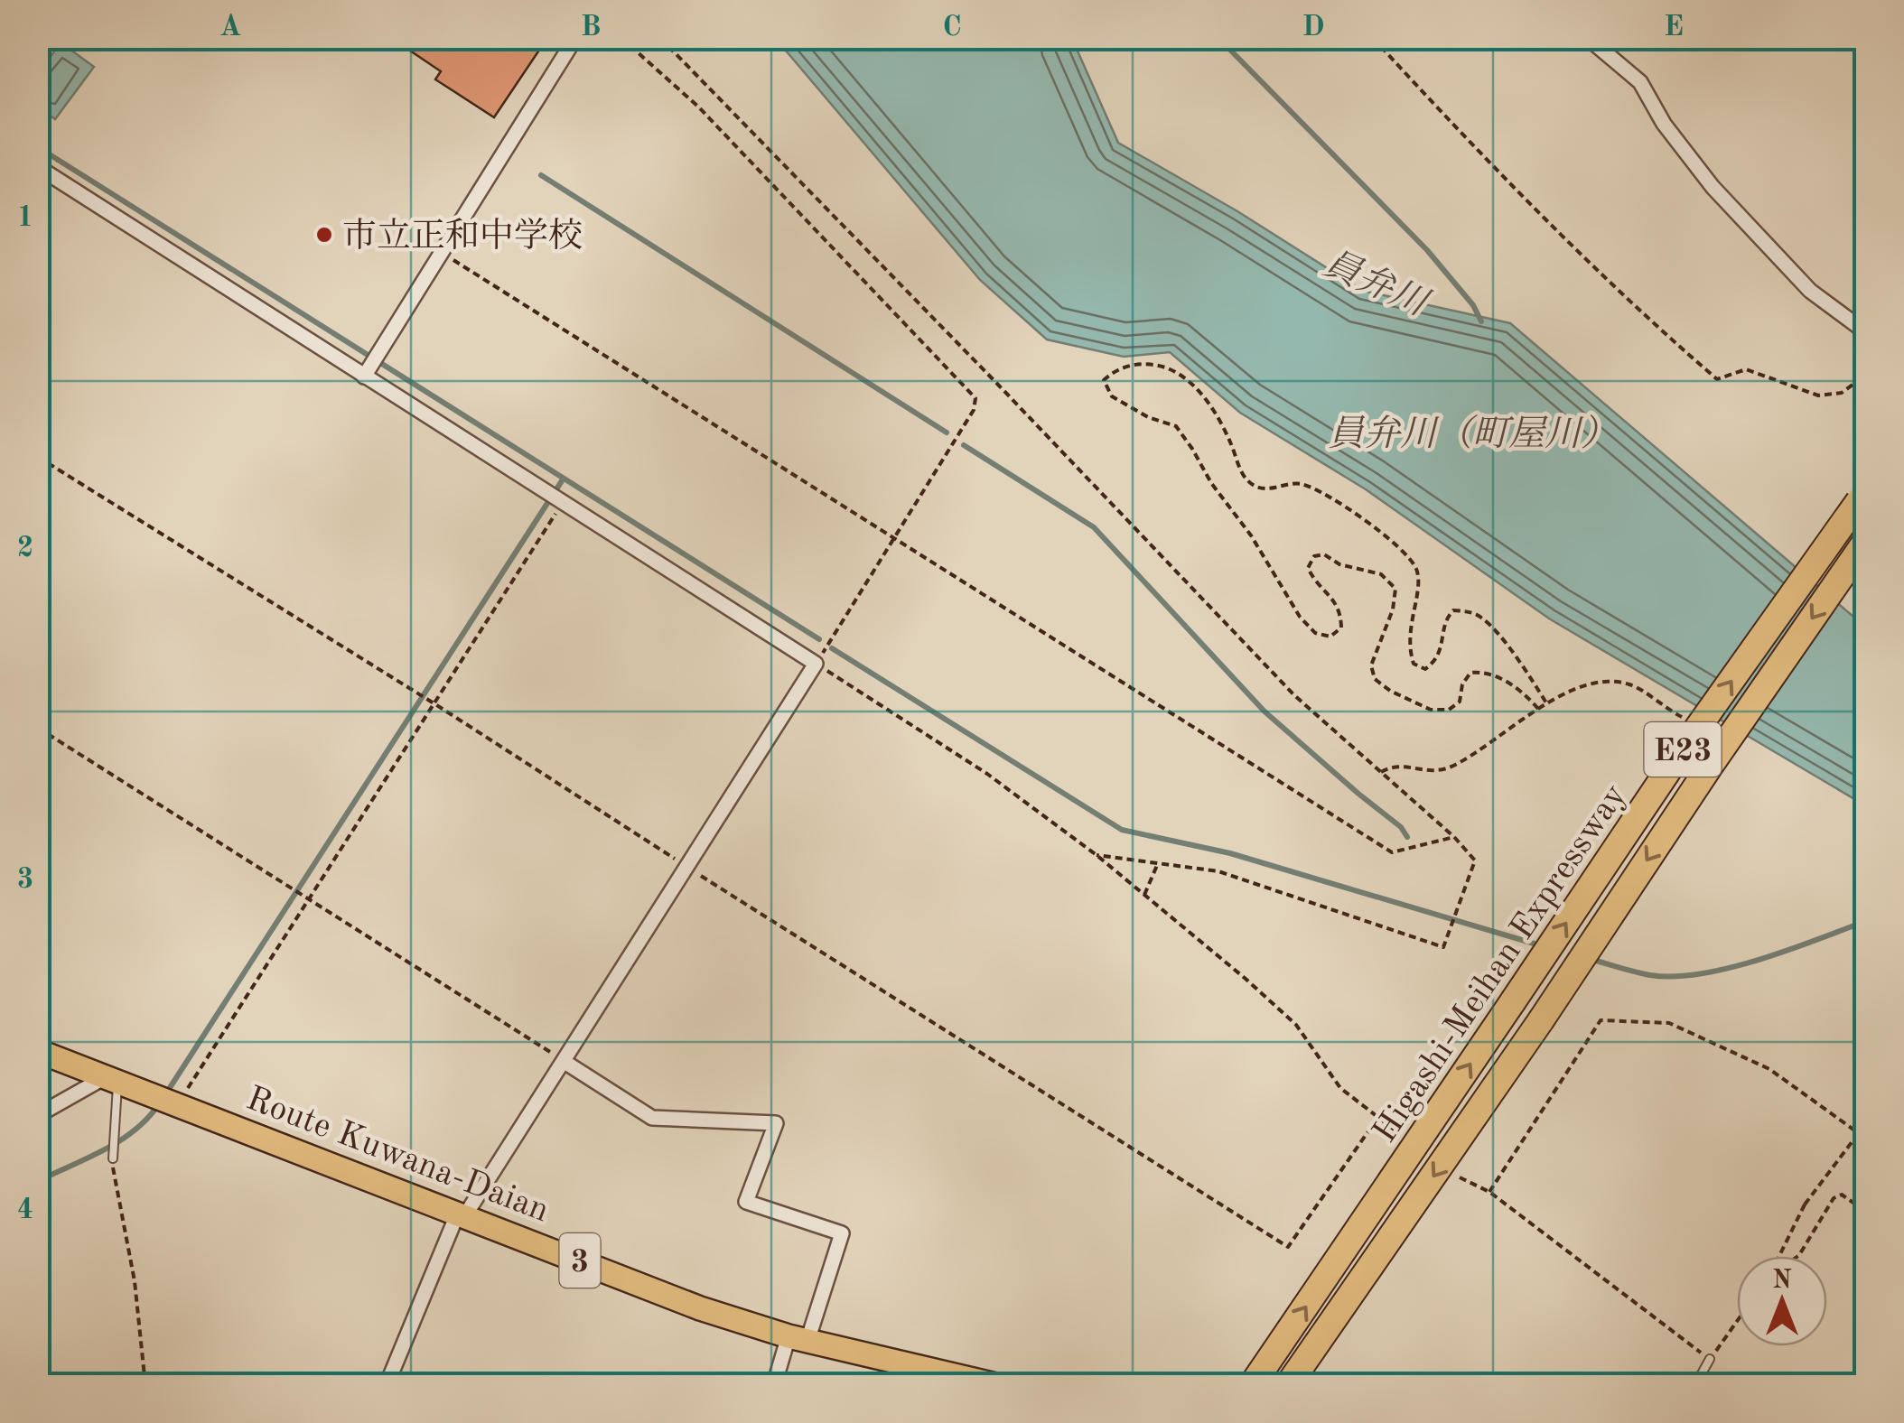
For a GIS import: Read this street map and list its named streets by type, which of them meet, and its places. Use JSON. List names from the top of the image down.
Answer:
{
  "streets": {
    "highway": ["E23", "Higashi-Meihan Expressway"],
    "main road": ["Route Kuwana-Daian", "3"]
  },
  "water": ["員弁川", "員弁川（町屋川）"],
  "places": ["市立正和中学校"],
  "north": "top",
  "grid": {
    "columns": [
      "A",
      "B",
      "C",
      "D",
      "E"
    ],
    "rows": [
      "1",
      "2",
      "3",
      "4"
    ]
  }
}
